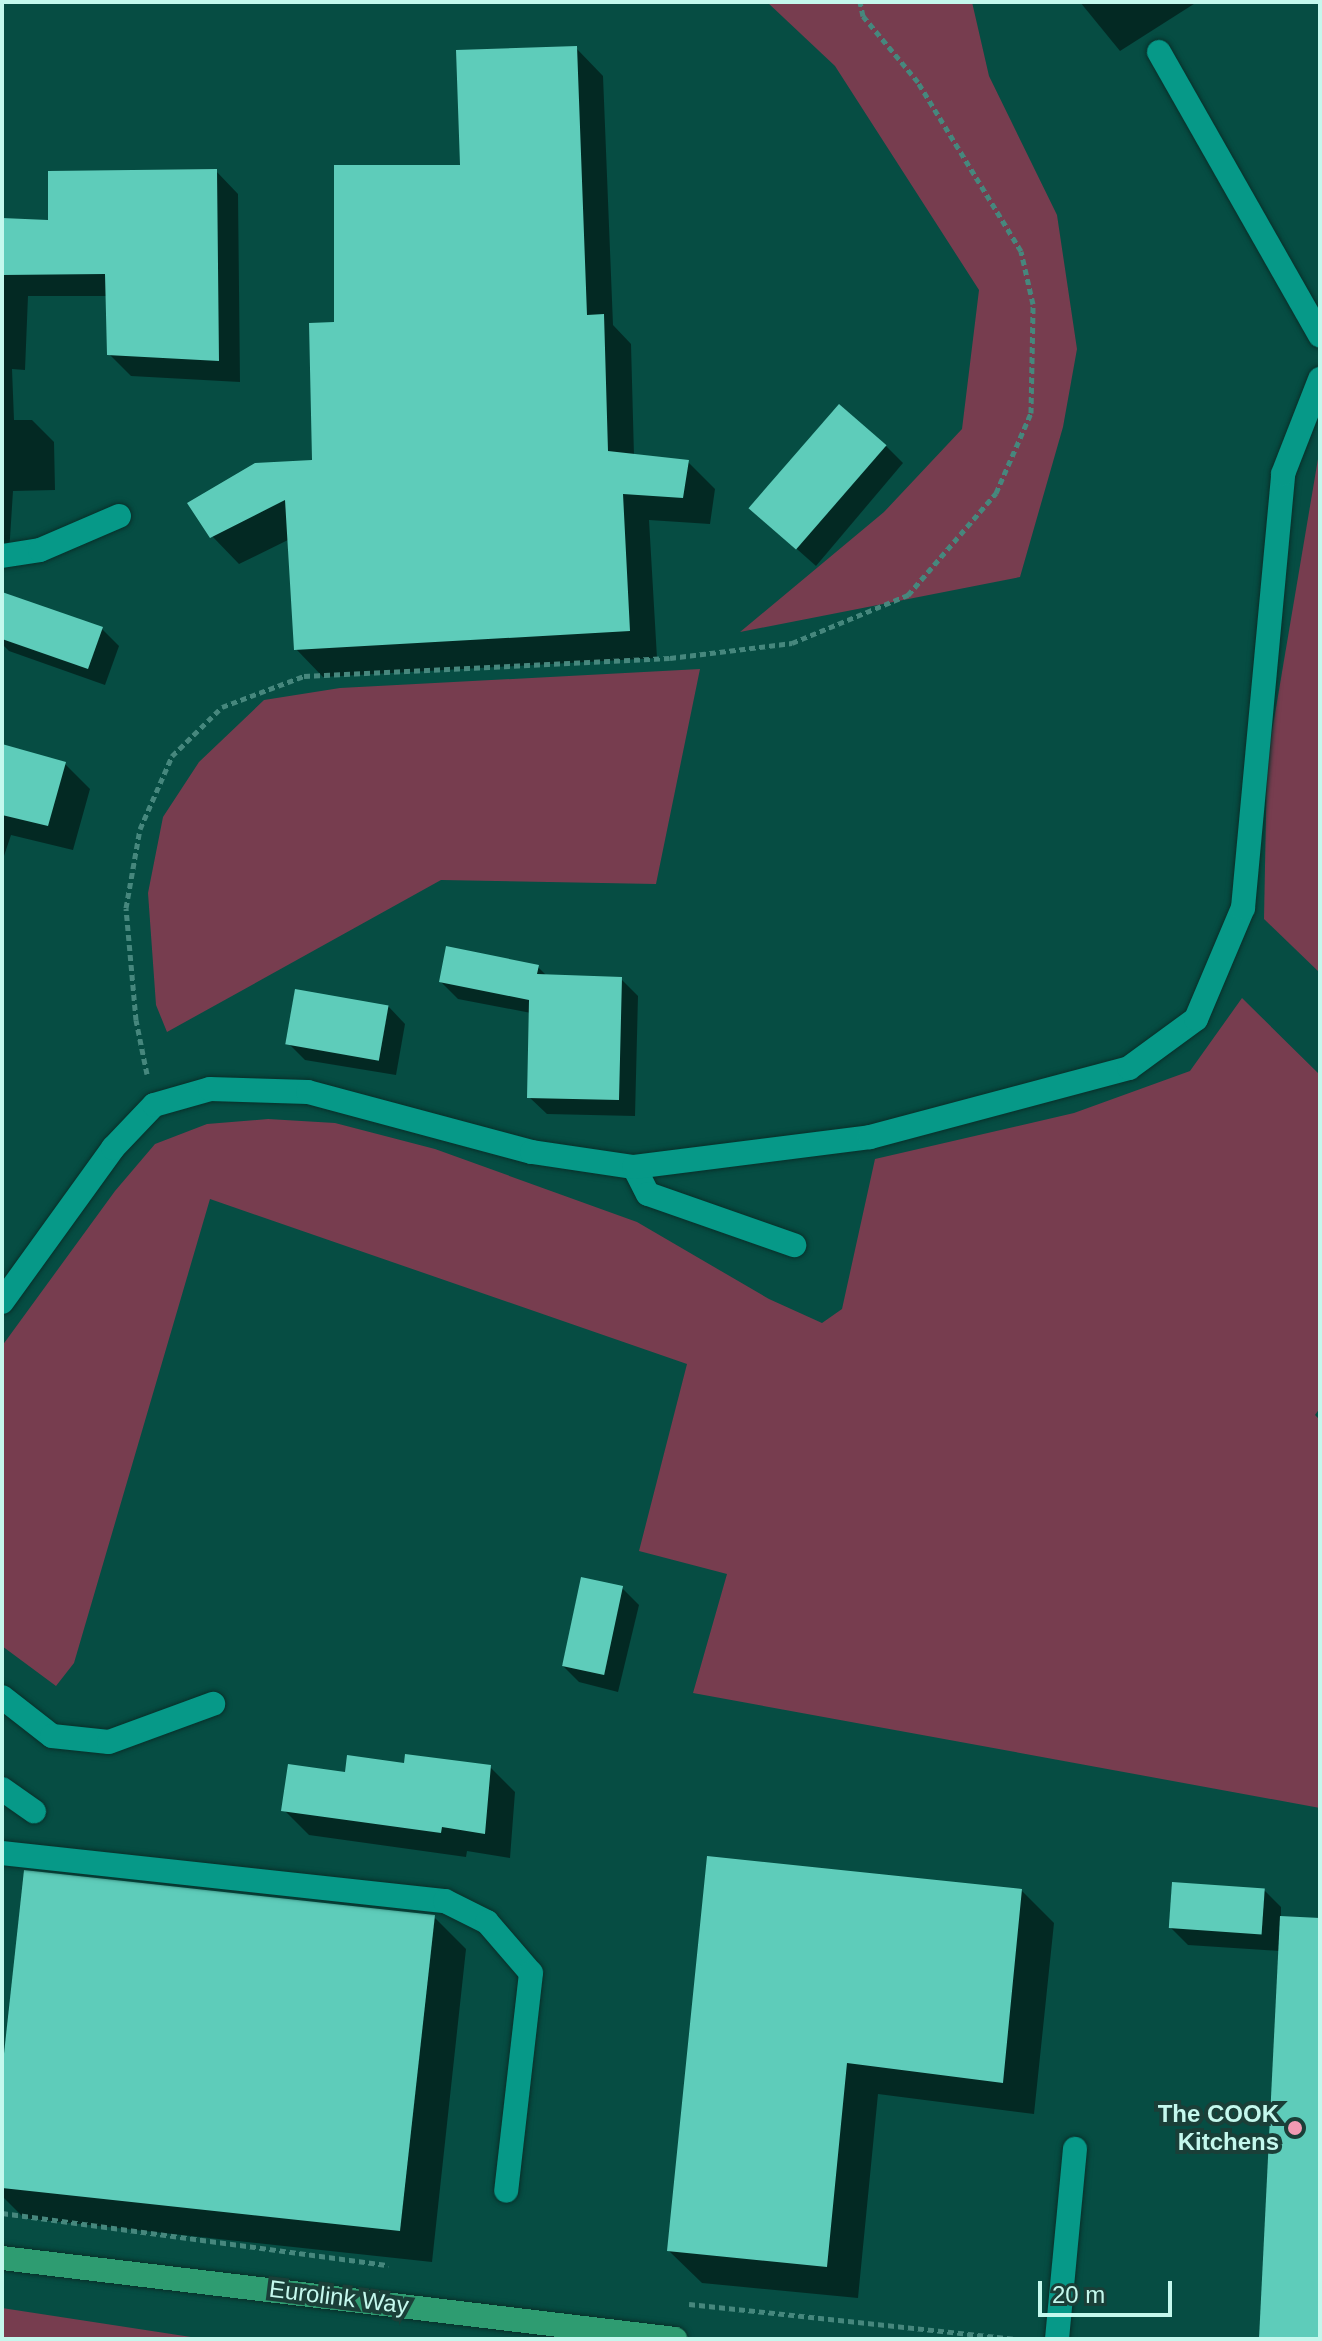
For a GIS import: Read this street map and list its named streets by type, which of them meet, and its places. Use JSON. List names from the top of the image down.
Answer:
{
  "streets": {
    "main road": ["Eurolink Way"]
  },
  "places": ["The COOK Kitchens"],
  "scale_bar": "20 m"
}
